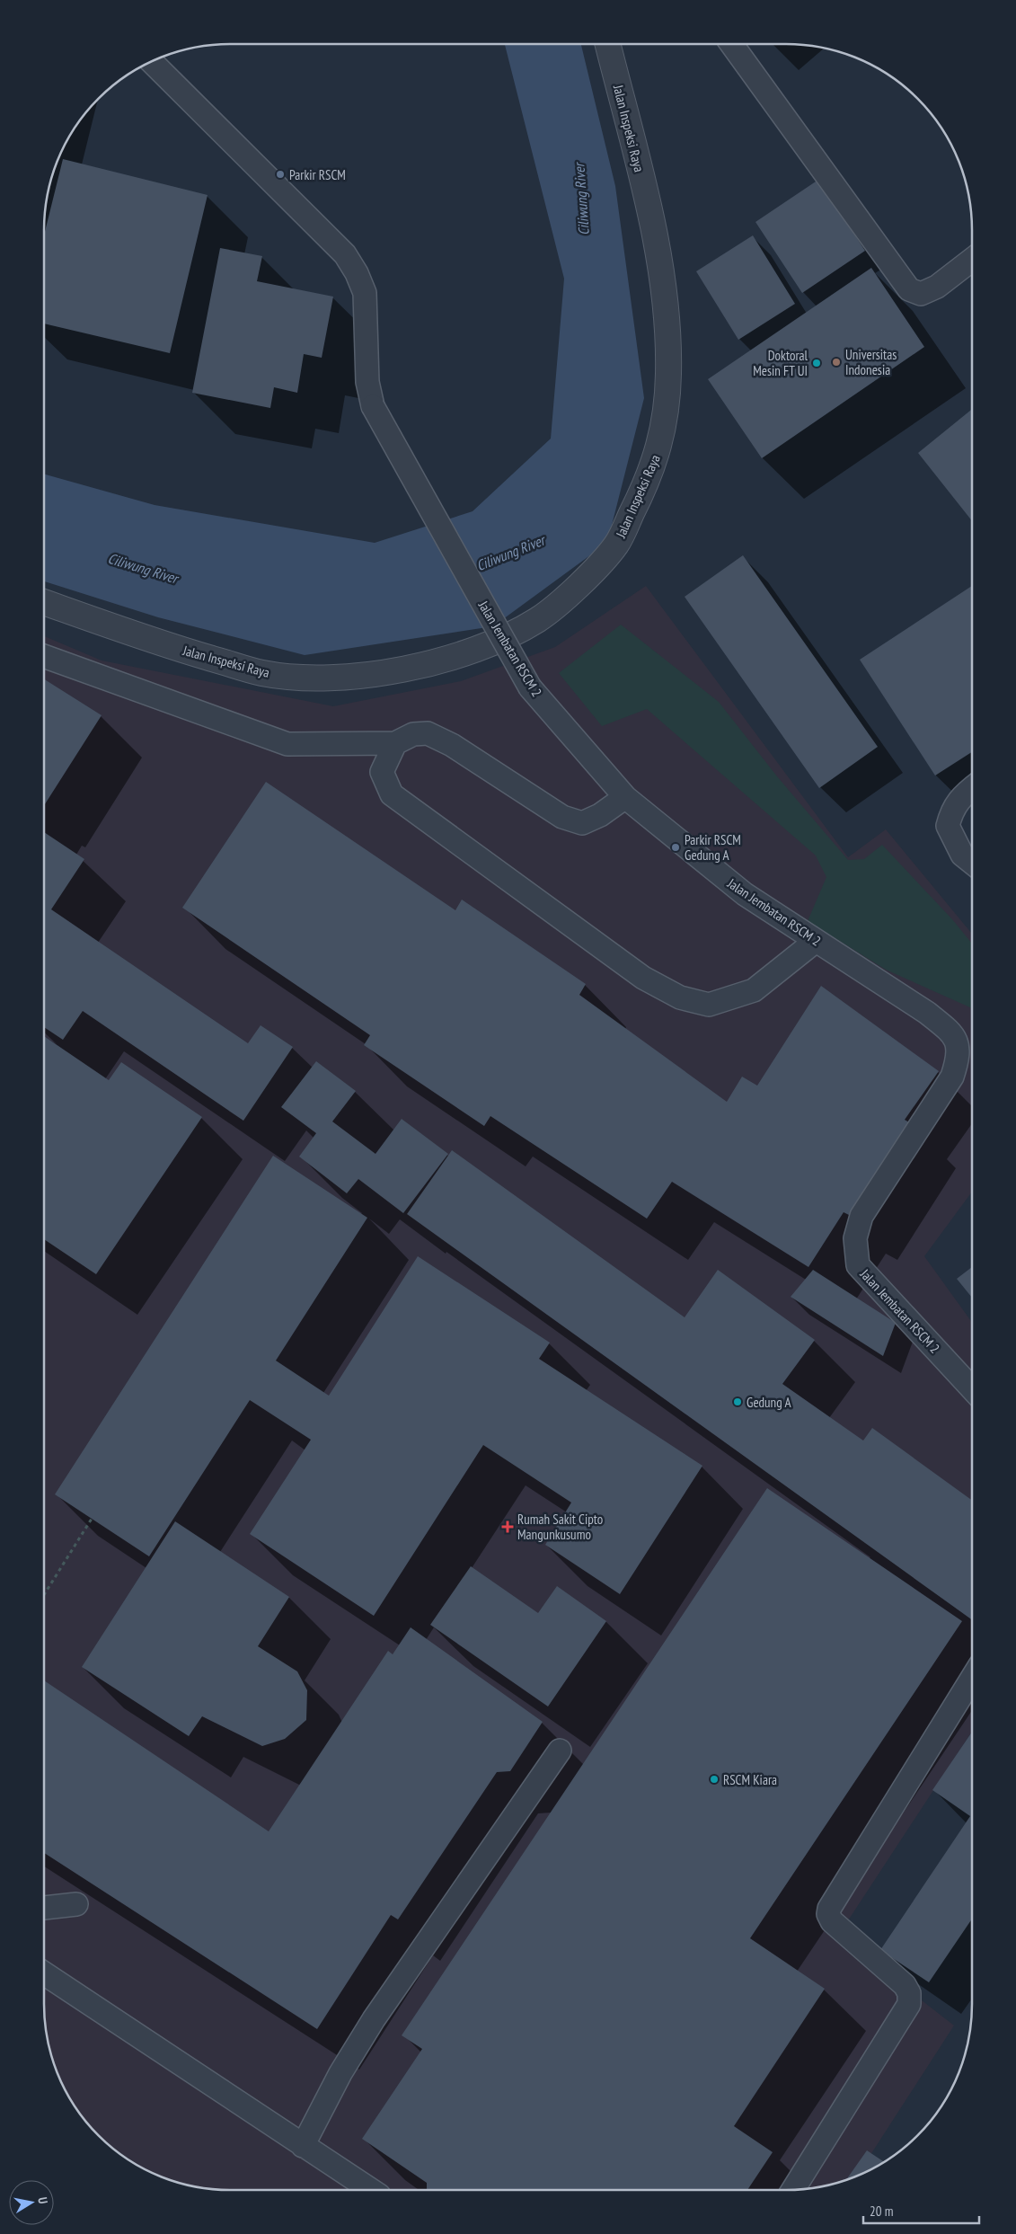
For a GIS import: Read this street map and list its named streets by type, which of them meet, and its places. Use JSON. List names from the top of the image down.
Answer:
{
  "streets": {
    "street": ["Jalan Inspeksi Raya"],
    "lane": ["Jalan Jembatan RSCM 2"]
  },
  "water": ["Ciliwung River"],
  "places": {
    "other": [
      "Parkir RSCM",
      "Universitas Indonesia",
      "Doktoral Mesin FT UI",
      "Parkir RSCM Gedung A",
      "Gedung A",
      "RSCM Kiara"
    ],
    "health": ["Rumah Sakit Cipto Mangunkusumo"]
  },
  "scale_bar": "20 m",
  "north": "right"
}
